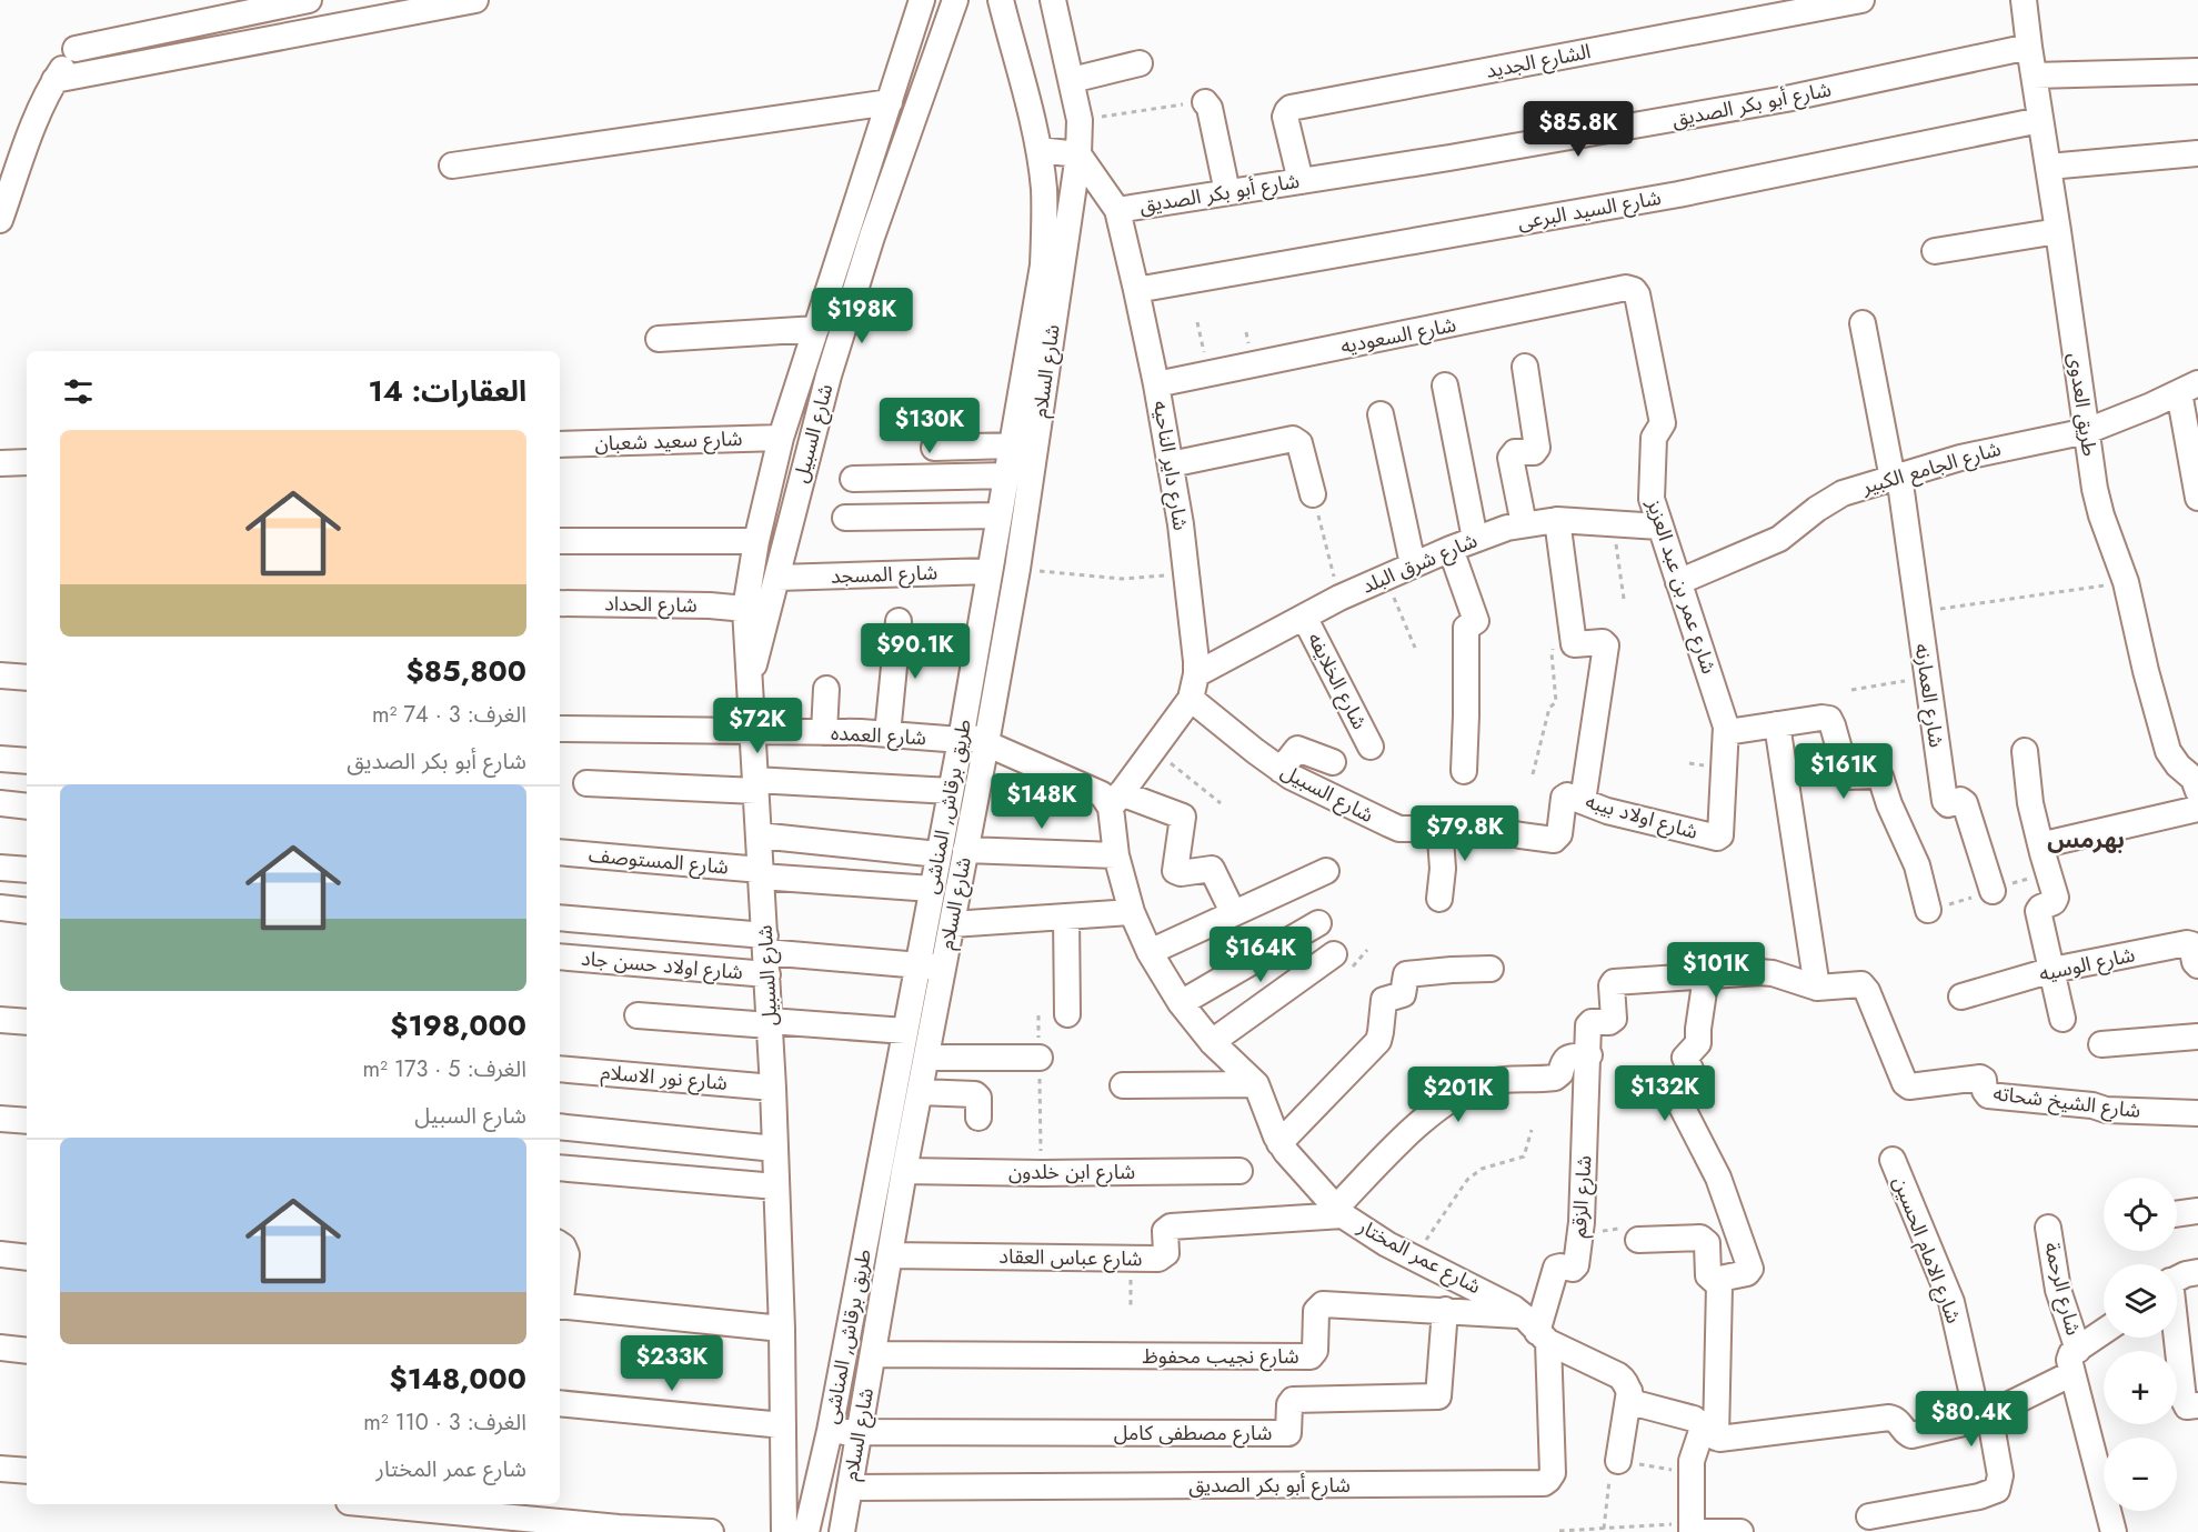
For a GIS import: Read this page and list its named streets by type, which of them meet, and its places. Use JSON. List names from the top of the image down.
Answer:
{
  "streets": {
    "street": [
      "الشارع الجديد",
      "شارع أبو بكر الصديق",
      "شارع السيد البرعى",
      "شارع السعوديه",
      "شارع السلام",
      "طريق العدوى",
      "شارع السبيل",
      "شارع سعيد شعبان",
      "شارع داير الناحيه",
      "شارع الجامع الكبير",
      "شارع شرق البلد",
      "شارع المسجد",
      "شارع عمر بن عبد العزيز",
      "شارع الحداد",
      "شارع الخلايفه",
      "شارع العمارنه",
      "شارع العمده",
      "طريق برقاش, المناشى",
      "شارع اولاد بيبه",
      "شارع المستوصف",
      "شارع الوسيه",
      "شارع اولاد حسن جاد",
      "شارع نور الاسلام",
      "شارع الشيخ شحاته",
      "شارع ابن خلدون",
      "شارع الزقم",
      "شارع الامام الحسين",
      "شارع عمر المختار",
      "شارع عباس العقاد",
      "شارع الرحمة",
      "شارع نجيب محفوظ",
      "شارع مصطفى كامل"
    ]
  },
  "crossings": [
    ["الشارع الجديد", "شارع أبو بكر الصديق"],
    ["شارع أبو بكر الصديق", "شارع السلام"],
    ["شارع أبو بكر الصديق", "طريق العدوى"],
    ["شارع أبو بكر الصديق", "شارع داير الناحيه"],
    ["شارع أبو بكر الصديق", "شارع الزقم"],
    ["شارع أبو بكر الصديق", "شارع عمر المختار"],
    ["شارع أبو بكر الصديق", "شارع نجيب محفوظ"],
    ["شارع السيد البرعى", "طريق العدوى"],
    ["شارع السيد البرعى", "شارع داير الناحيه"],
    ["شارع السعوديه", "شارع داير الناحيه"],
    ["شارع السعوديه", "شارع عمر بن عبد العزيز"],
    ["شارع السلام", "شارع داير الناحيه"],
    ["شارع السلام", "شارع ابن خلدون"],
    ["شارع السلام", "شارع عباس العقاد"],
    ["شارع السلام", "شارع نجيب محفوظ"],
    ["شارع السلام", "شارع مصطفى كامل"],
    ["طريق العدوى", "شارع الجامع الكبير"],
    ["شارع السبيل", "شارع سعيد شعبان"],
    ["شارع السبيل", "شارع داير الناحيه"],
    ["شارع السبيل", "شارع المسجد"],
    ["شارع السبيل", "شارع الحداد"],
    ["شارع السبيل", "شارع العمده"],
    ["شارع السبيل", "شارع اولاد بيبه"],
    ["شارع السبيل", "شارع المستوصف"],
    ["شارع السبيل", "شارع اولاد حسن جاد"],
    ["شارع السبيل", "شارع نور الاسلام"],
    ["شارع داير الناحيه", "شارع شرق البلد"],
    ["شارع داير الناحيه", "شارع عمر المختار"],
    ["شارع الجامع الكبير", "شارع عمر بن عبد العزيز"],
    ["شارع الجامع الكبير", "شارع العمارنه"],
    ["شارع شرق البلد", "شارع عمر بن عبد العزيز"],
    ["شارع شرق البلد", "شارع الخلايفه"],
    ["شارع المسجد", "طريق برقاش, المناشى"],
    ["شارع عمر بن عبد العزيز", "شارع اولاد بيبه"],
    ["شارع العمده", "طريق برقاش, المناشى"],
    ["طريق برقاش, المناشى", "شارع المستوصف"],
    ["طريق برقاش, المناشى", "شارع مصطفى كامل"],
    ["شارع الزقم", "شارع عمر المختار"],
    ["شارع الزقم", "شارع نجيب محفوظ"],
    ["شارع الامام الحسين", "شارع عمر المختار"],
    ["شارع عمر المختار", "شارع عباس العقاد"],
    ["شارع عمر المختار", "شارع الرحمة"],
    ["شارع عمر المختار", "شارع نجيب محفوظ"],
    ["شارع نجيب محفوظ", "شارع مصطفى كامل"]
  ],
  "districts": ["بهرمس"],
  "page": {
    "price": [
      "$85.8K",
      "$198K",
      "$130K",
      "$90.1K",
      "$72K",
      "$161K",
      "$148K",
      "$79.8K",
      "$164K",
      "$101K",
      "$132K",
      "$201K",
      "$233K",
      "$80.4K"
    ],
    "heading": "العقارات: 14",
    "list": [
      {
        "name": "$85,800",
        "note": "الغرف: 3 · 74 m² · شارع أبو بكر الصديق"
      },
      {
        "name": "$198,000",
        "note": "الغرف: 5 · 173 m² · شارع السبيل"
      },
      {
        "name": "$148,000",
        "note": "الغرف: 3 · 110 m² · شارع عمر المختار"
      }
    ],
    "map_buttons": ["+", "−"]
  }
}
